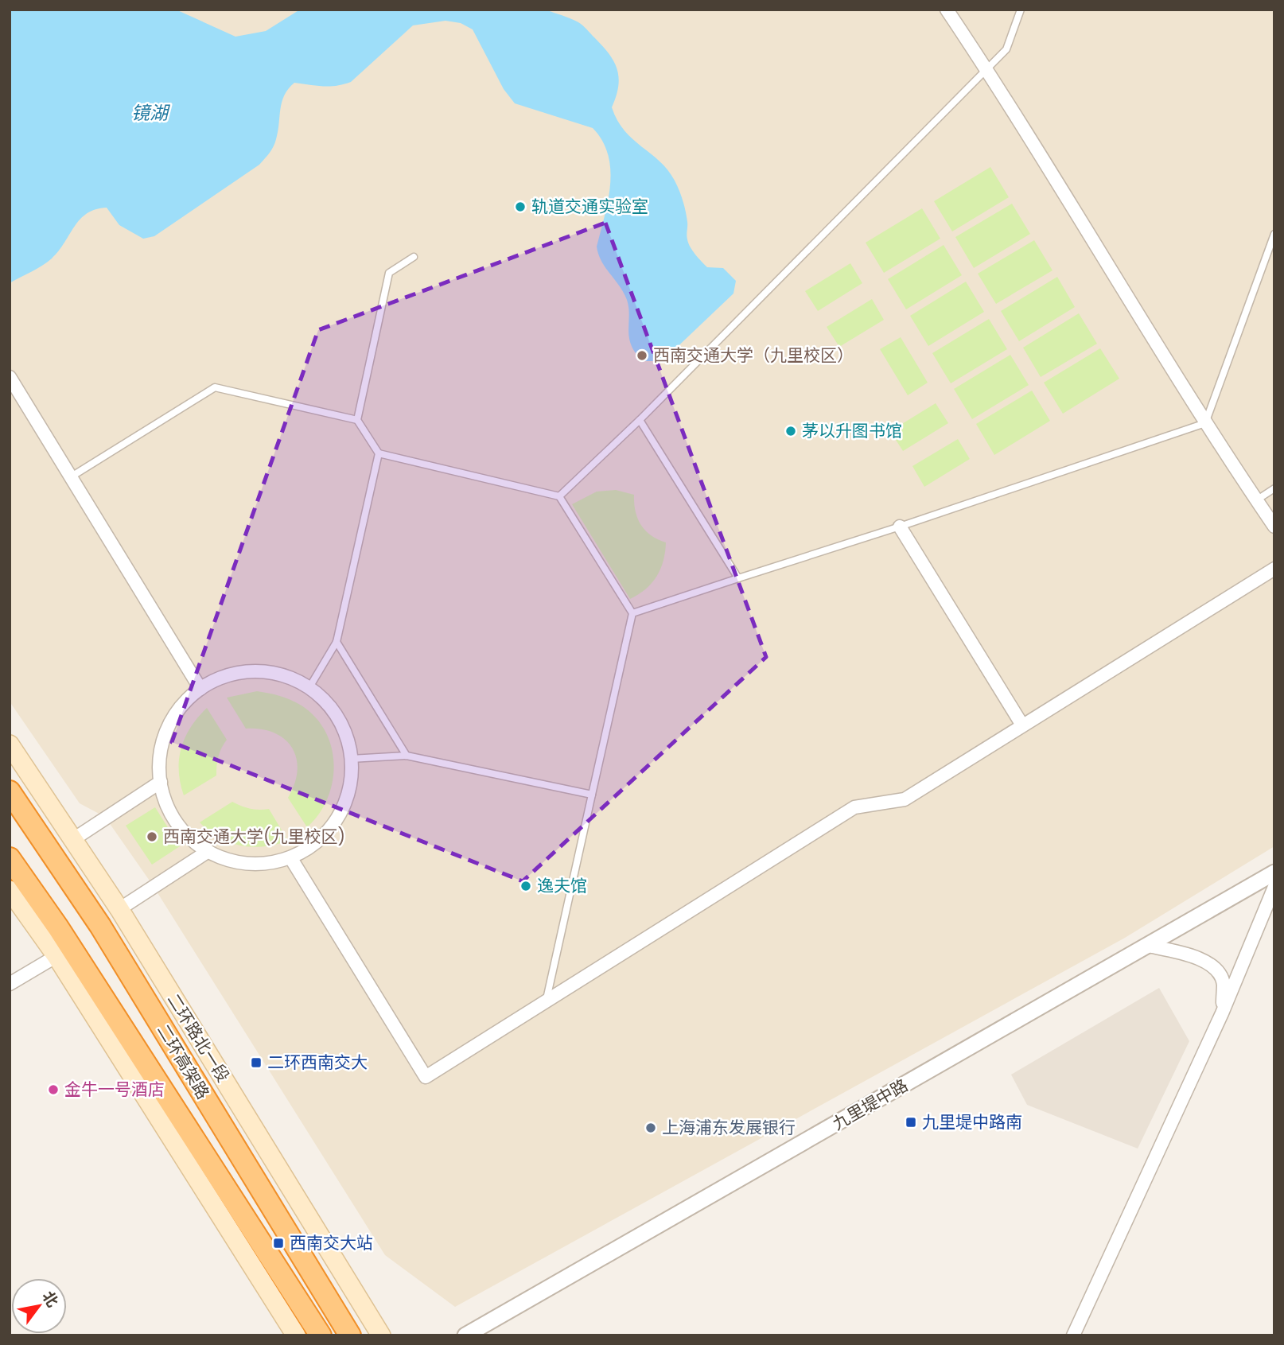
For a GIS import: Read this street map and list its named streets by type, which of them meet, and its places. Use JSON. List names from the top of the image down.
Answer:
{
  "streets": {
    "highway": ["二环高架路"],
    "main road": ["二环路北一段"],
    "street": ["九里堤中路"]
  },
  "water": ["镜湖"],
  "places": {
    "other": [
      "轨道交通实验室",
      "西南交通大学（九里校区）",
      "茅以升图书馆",
      "西南交通大学(九里校区)",
      "逸夫馆",
      "金牛一号酒店",
      "上海浦东发展银行"
    ],
    "transit": ["二环西南交大", "九里堤中路南", "西南交大站"]
  },
  "north": "top right"
}
